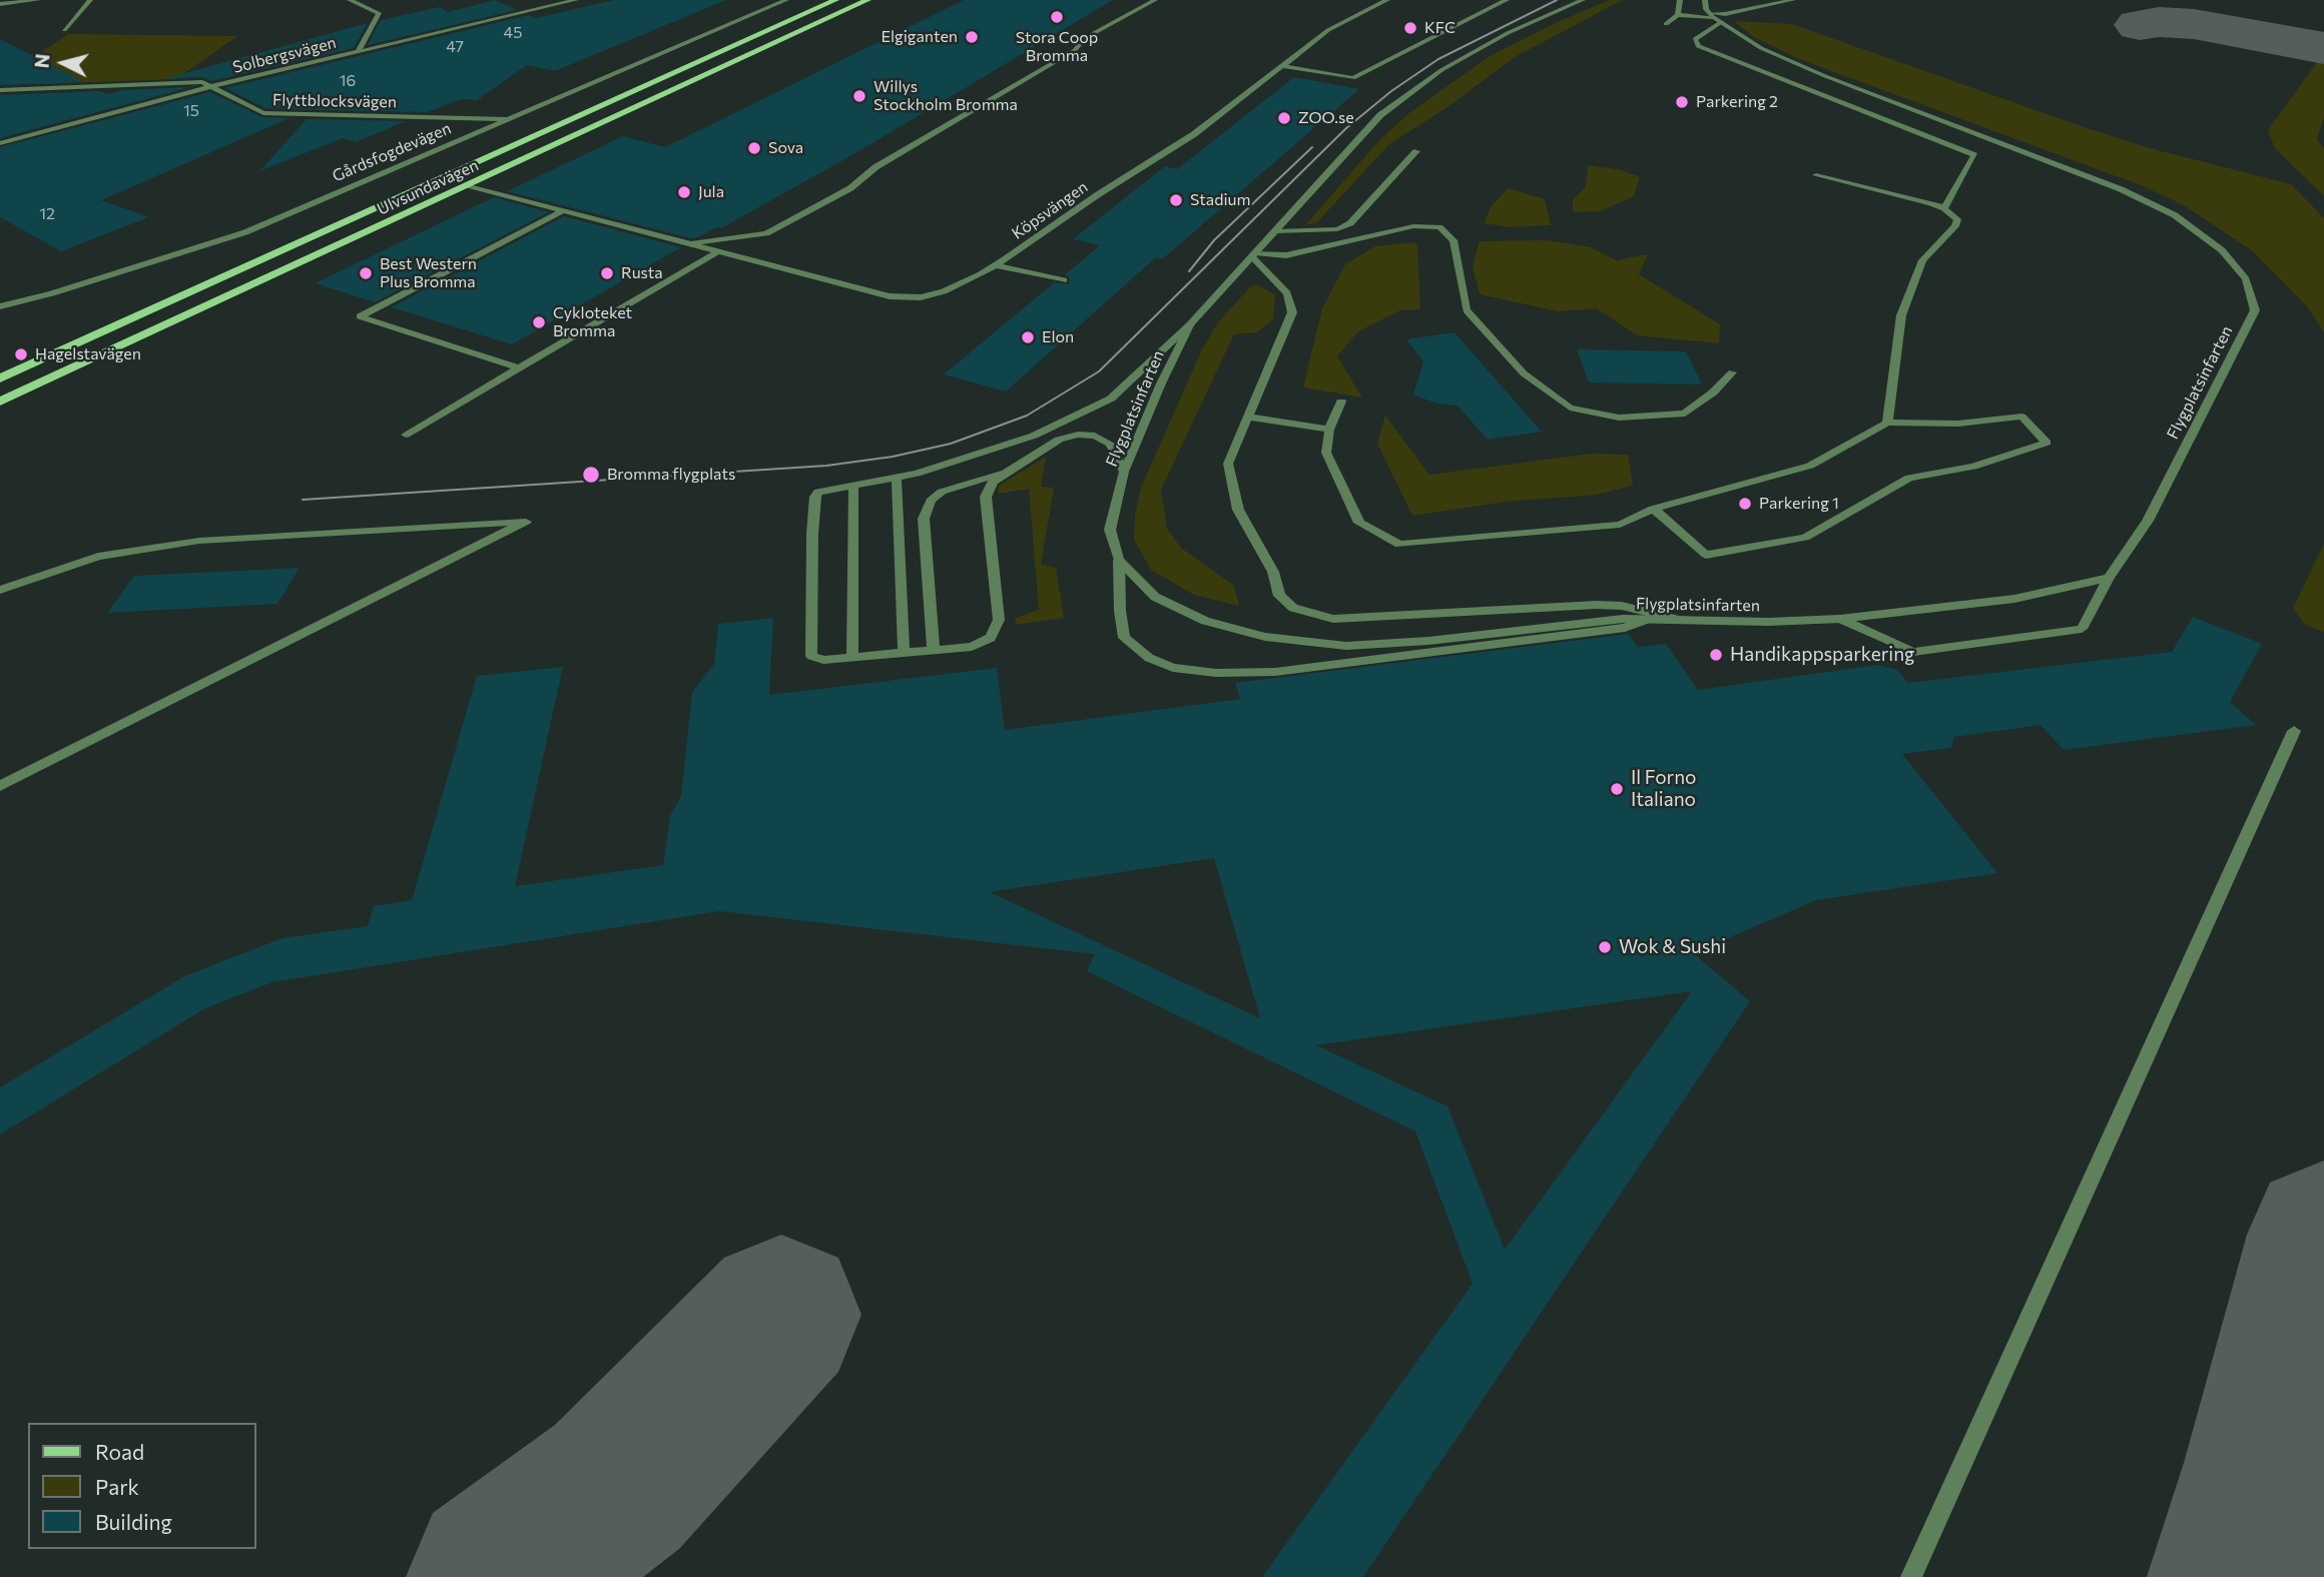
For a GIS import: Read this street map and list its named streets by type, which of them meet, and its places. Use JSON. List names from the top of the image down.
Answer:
{
  "streets": {
    "main road": ["Ulvsundavägen"],
    "street": [
      "Solbergsvägen",
      "Flyttblocksvägen",
      "Gårdsfogdevägen",
      "Köpsvängen",
      "Flygplatsinfarten"
    ]
  },
  "crossings": [
    ["Solbergsvägen", "Flyttblocksvägen"],
    ["Flyttblocksvägen", "Gårdsfogdevägen"],
    ["Ulvsundavägen", "Köpsvängen"]
  ],
  "places": [
    "Stora Coop Bromma",
    "KFC",
    "Elgiganten",
    "Willys Stockholm Bromma",
    "Parkering 2",
    "ZOO.se",
    "Sova",
    "Jula",
    "Stadium",
    "Best Western Plus Bromma",
    "Rusta",
    "Cykloteket Bromma",
    "Elon",
    "Hagelstavägen",
    "Bromma flygplats",
    "Parkering 1",
    "Handikappsparkering",
    "Il Forno Italiano",
    "Wok & Sushi"
  ],
  "house_numbers": [
    "45",
    "47",
    "16",
    "15",
    "12"
  ],
  "legend": ["Road", "Park", "Building"],
  "north": "left"
}
